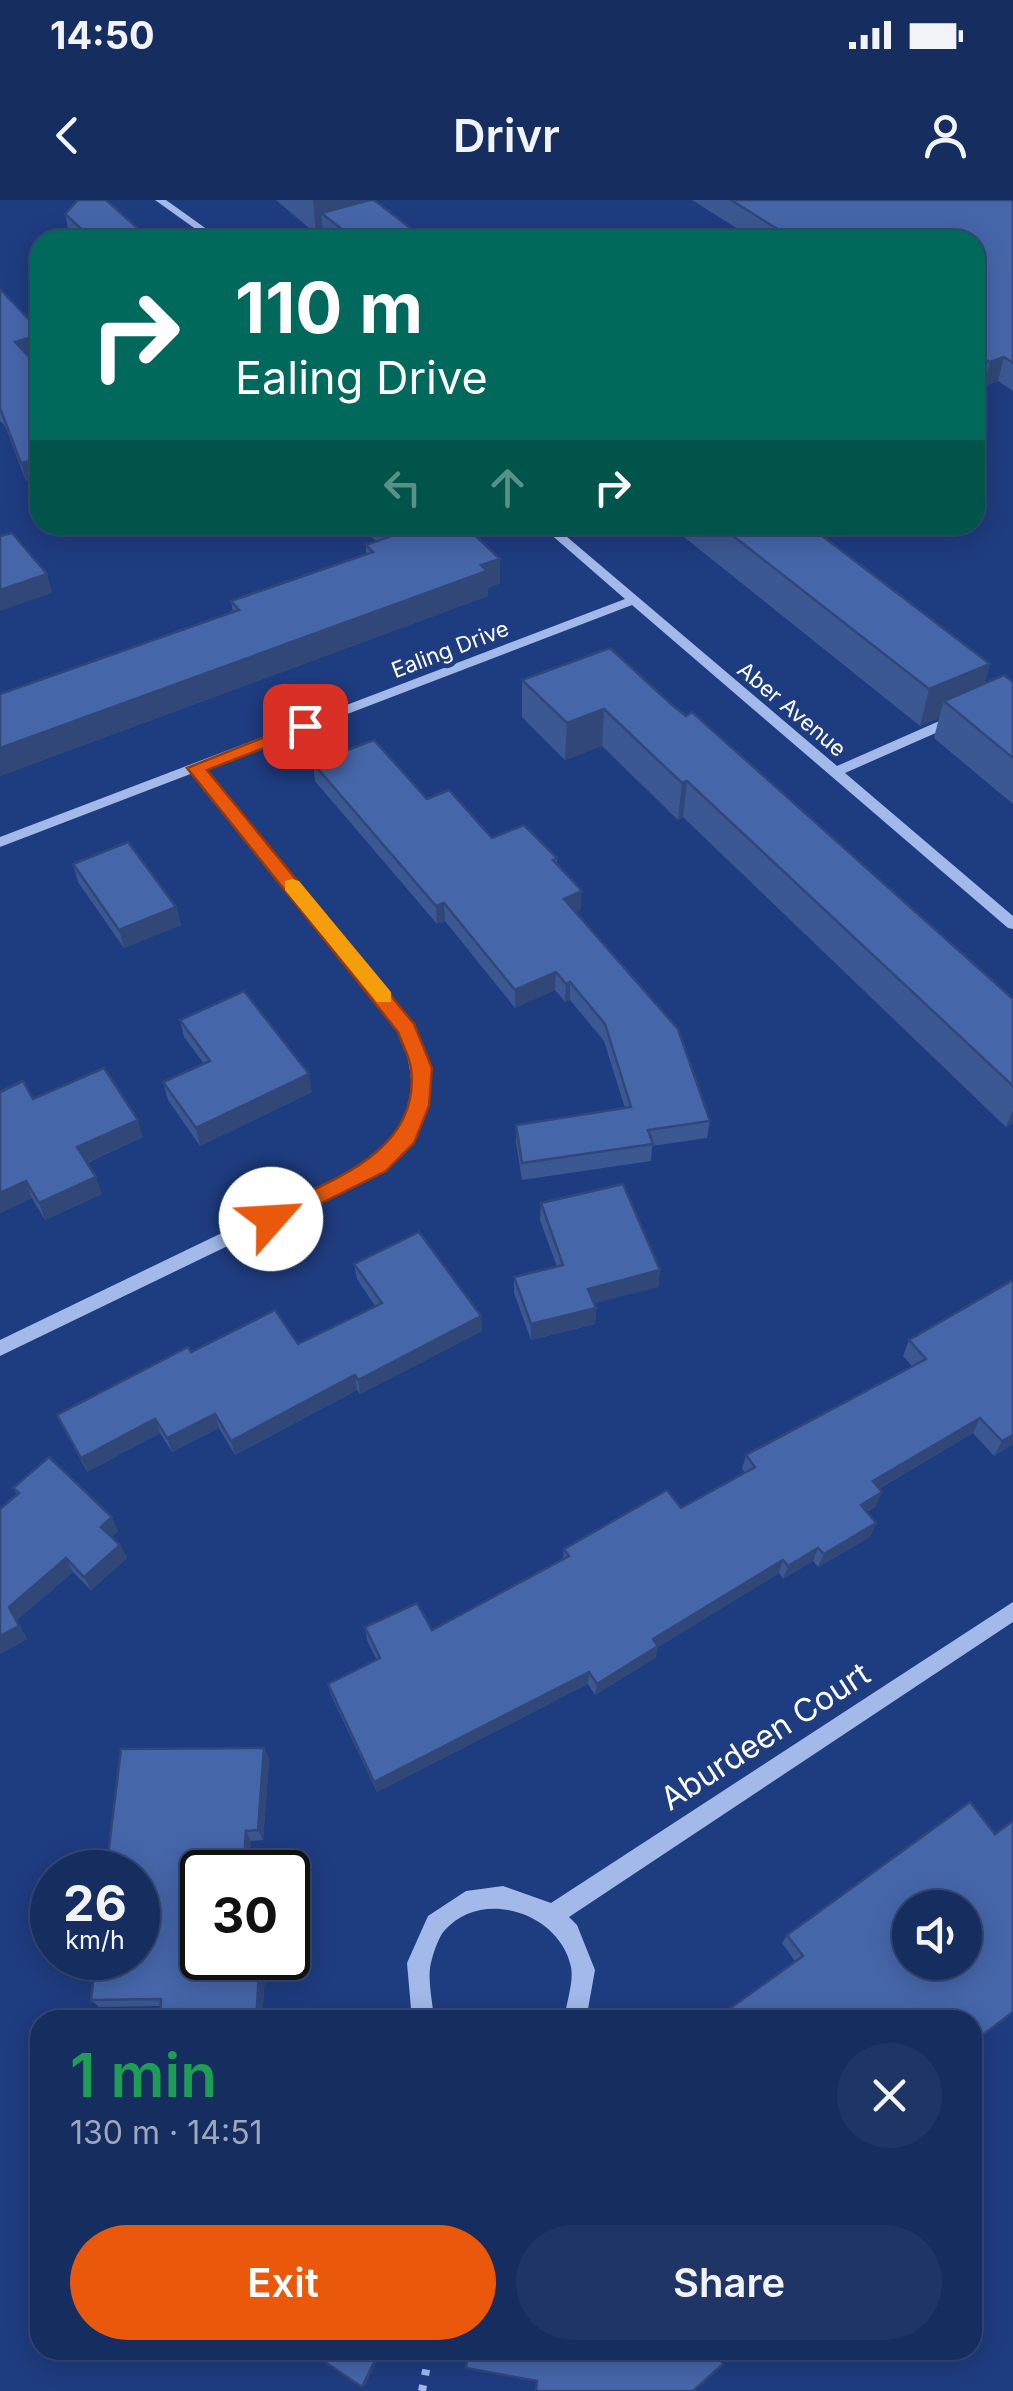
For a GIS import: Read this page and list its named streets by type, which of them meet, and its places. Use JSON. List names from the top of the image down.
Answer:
{
  "streets": {
    "street": ["Ealing Drive", "Aber Avenue", "Aburdeen Court"]
  },
  "crossings": [
    ["Ealing Drive", "Aber Avenue"]
  ],
  "page": {
    "status": "14:50",
    "header": "Drivr",
    "turn": ["110 m", "Ealing Drive"],
    "speed": "26 km/h",
    "limit": "30",
    "heading": ["1 min", "130 m · 14:51"],
    "buttons": ["Exit", "Share"]
  }
}
